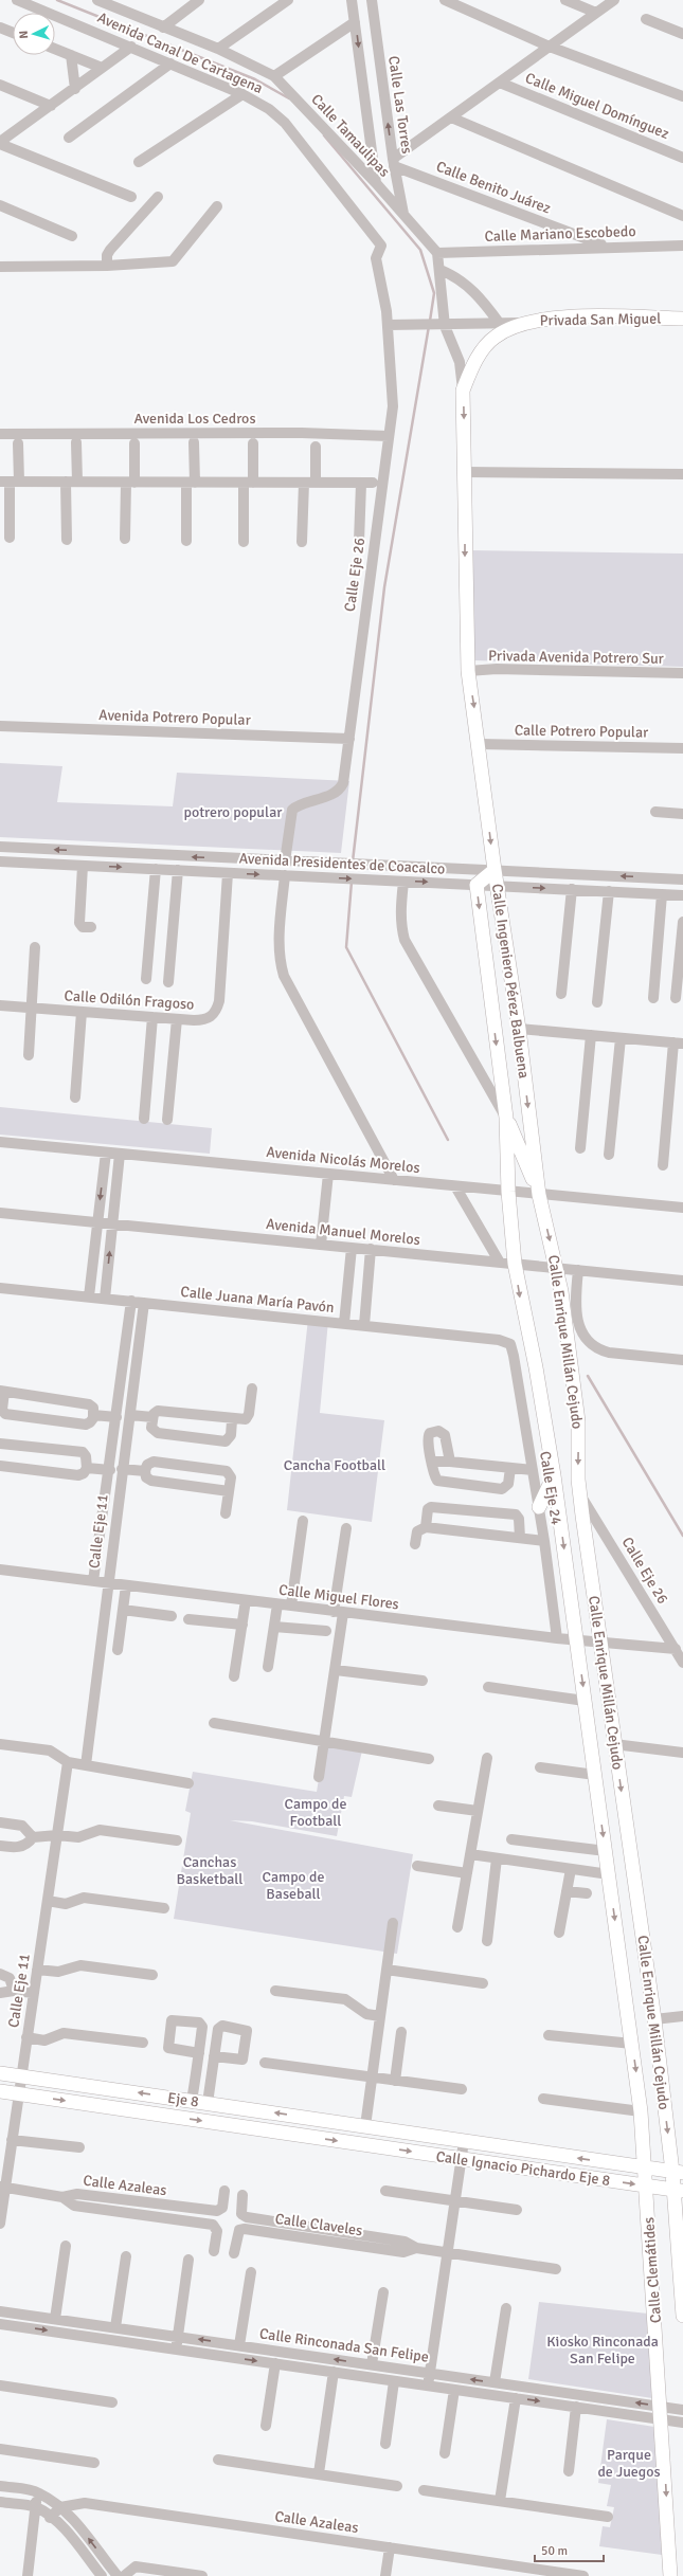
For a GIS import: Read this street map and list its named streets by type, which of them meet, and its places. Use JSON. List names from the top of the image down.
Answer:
{
  "streets": {
    "main road": [
      "Privada San Miguel",
      "Calle Ingeniero Pérez Balbuena",
      "Calle Enrique Millán Cejudo",
      "Eje 8",
      "Calle Ignacio Pichardo Eje 8",
      "Calle Clemátides"
    ],
    "street": [
      "Avenida Canal De Cartagena",
      "Calle Las Torres",
      "Calle Miguel Domínguez",
      "Calle Tamaulipas",
      "Calle Benito Juárez",
      "Calle Mariano Escobedo",
      "Avenida Los Cedros",
      "Calle Eje 26",
      "Privada Avenida Potrero Sur",
      "Avenida Potrero Popular",
      "Calle Potrero Popular",
      "Avenida Presidentes de Coacalco",
      "Calle Odilón Fragoso",
      "Avenida Nicolás Morelos",
      "Avenida Manuel Morelos",
      "Calle Juana María Pavón",
      "Calle Eje 24",
      "Calle Eje 11",
      "Calle Miguel Flores",
      "Calle Azaleas",
      "Calle Claveles",
      "Calle Rinconada San Felipe"
    ]
  },
  "crossings": [
    ["Avenida Canal De Cartagena", "Calle Eje 26"],
    ["Calle Las Torres", "Calle Miguel Domínguez"],
    ["Calle Las Torres", "Calle Tamaulipas"],
    ["Calle Las Torres", "Calle Benito Juárez"],
    ["Calle Miguel Domínguez", "Calle Benito Juárez"],
    ["Calle Tamaulipas", "Calle Mariano Escobedo"],
    ["Calle Benito Juárez", "Calle Mariano Escobedo"],
    ["Avenida Los Cedros", "Calle Eje 26"],
    ["Calle Eje 26", "Avenida Potrero Popular"],
    ["Calle Eje 26", "Avenida Presidentes de Coacalco"],
    ["Calle Eje 26", "Calle Enrique Millán Cejudo"],
    ["Calle Eje 26", "Calle Miguel Flores"],
    ["Avenida Presidentes de Coacalco", "Calle Ingeniero Pérez Balbuena"],
    ["Avenida Presidentes de Coacalco", "Calle Odilón Fragoso"],
    ["Calle Ingeniero Pérez Balbuena", "Avenida Nicolás Morelos"],
    ["Calle Ingeniero Pérez Balbuena", "Calle Enrique Millán Cejudo"],
    ["Avenida Nicolás Morelos", "Calle Enrique Millán Cejudo"],
    ["Avenida Manuel Morelos", "Calle Enrique Millán Cejudo"],
    ["Calle Juana María Pavón", "Calle Eje 24"],
    ["Calle Juana María Pavón", "Calle Eje 11"],
    ["Calle Enrique Millán Cejudo", "Calle Miguel Flores"],
    ["Calle Enrique Millán Cejudo", "Calle Ignacio Pichardo Eje 8"],
    ["Calle Enrique Millán Cejudo", "Calle Clemátides"],
    ["Calle Eje 24", "Calle Miguel Flores"],
    ["Calle Eje 11", "Calle Miguel Flores"],
    ["Calle Eje 11", "Eje 8"],
    ["Calle Eje 11", "Calle Azaleas"],
    ["Eje 8", "Calle Ignacio Pichardo Eje 8"],
    ["Calle Ignacio Pichardo Eje 8", "Calle Clemátides"],
    ["Calle Clemátides", "Calle Rinconada San Felipe"]
  ],
  "one_way": ["Calle Enrique Millán Cejudo"],
  "parks": [
    "potrero popular",
    "Cancha Football",
    "Campo de Football",
    "Canchas Basketball",
    "Campo de Baseball",
    "Kiosko Rinconada San Felipe",
    "Parque de Juegos"
  ],
  "scale_bar": "50 m",
  "north": "left"
}
